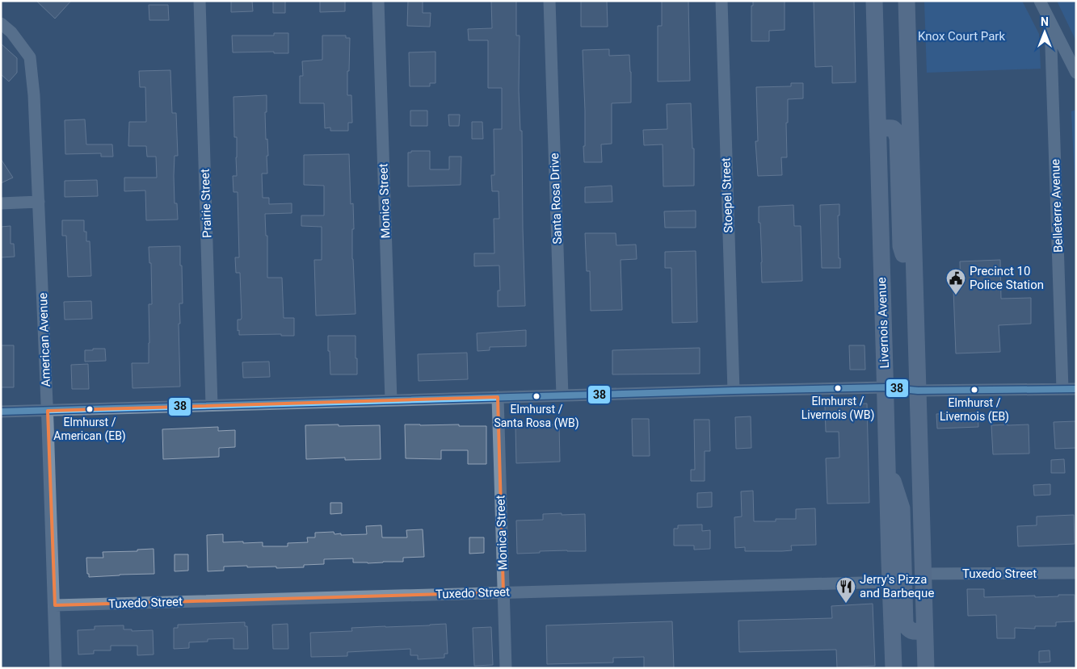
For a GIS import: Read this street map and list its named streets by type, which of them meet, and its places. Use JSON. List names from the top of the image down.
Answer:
{
  "streets": {
    "main road": ["Livernois Avenue"],
    "street": [
      "Stoepel Street",
      "Santa Rosa Drive",
      "Monica Street",
      "Prairie Street",
      "Belleterre Avenue",
      "American Avenue",
      "Tuxedo Street"
    ]
  },
  "crossings": [
    ["Monica Street", "Tuxedo Street"],
    ["Livernois Avenue", "Tuxedo Street"],
    ["American Avenue", "Tuxedo Street"]
  ],
  "parks": ["Knox Court Park"],
  "places": {
    "public building": ["Precinct 10 Police Station"],
    "other": [
      "Elmhurst / Livernois (WB)",
      "Elmhurst / Livernois (EB)",
      "Elmhurst / Santa Rosa (WB)",
      "Elmhurst / American (EB)"
    ],
    "restaurant": ["Jerry's Pizza and Barbeque"]
  },
  "lines": ["transit line 38"],
  "north": "top"
}
